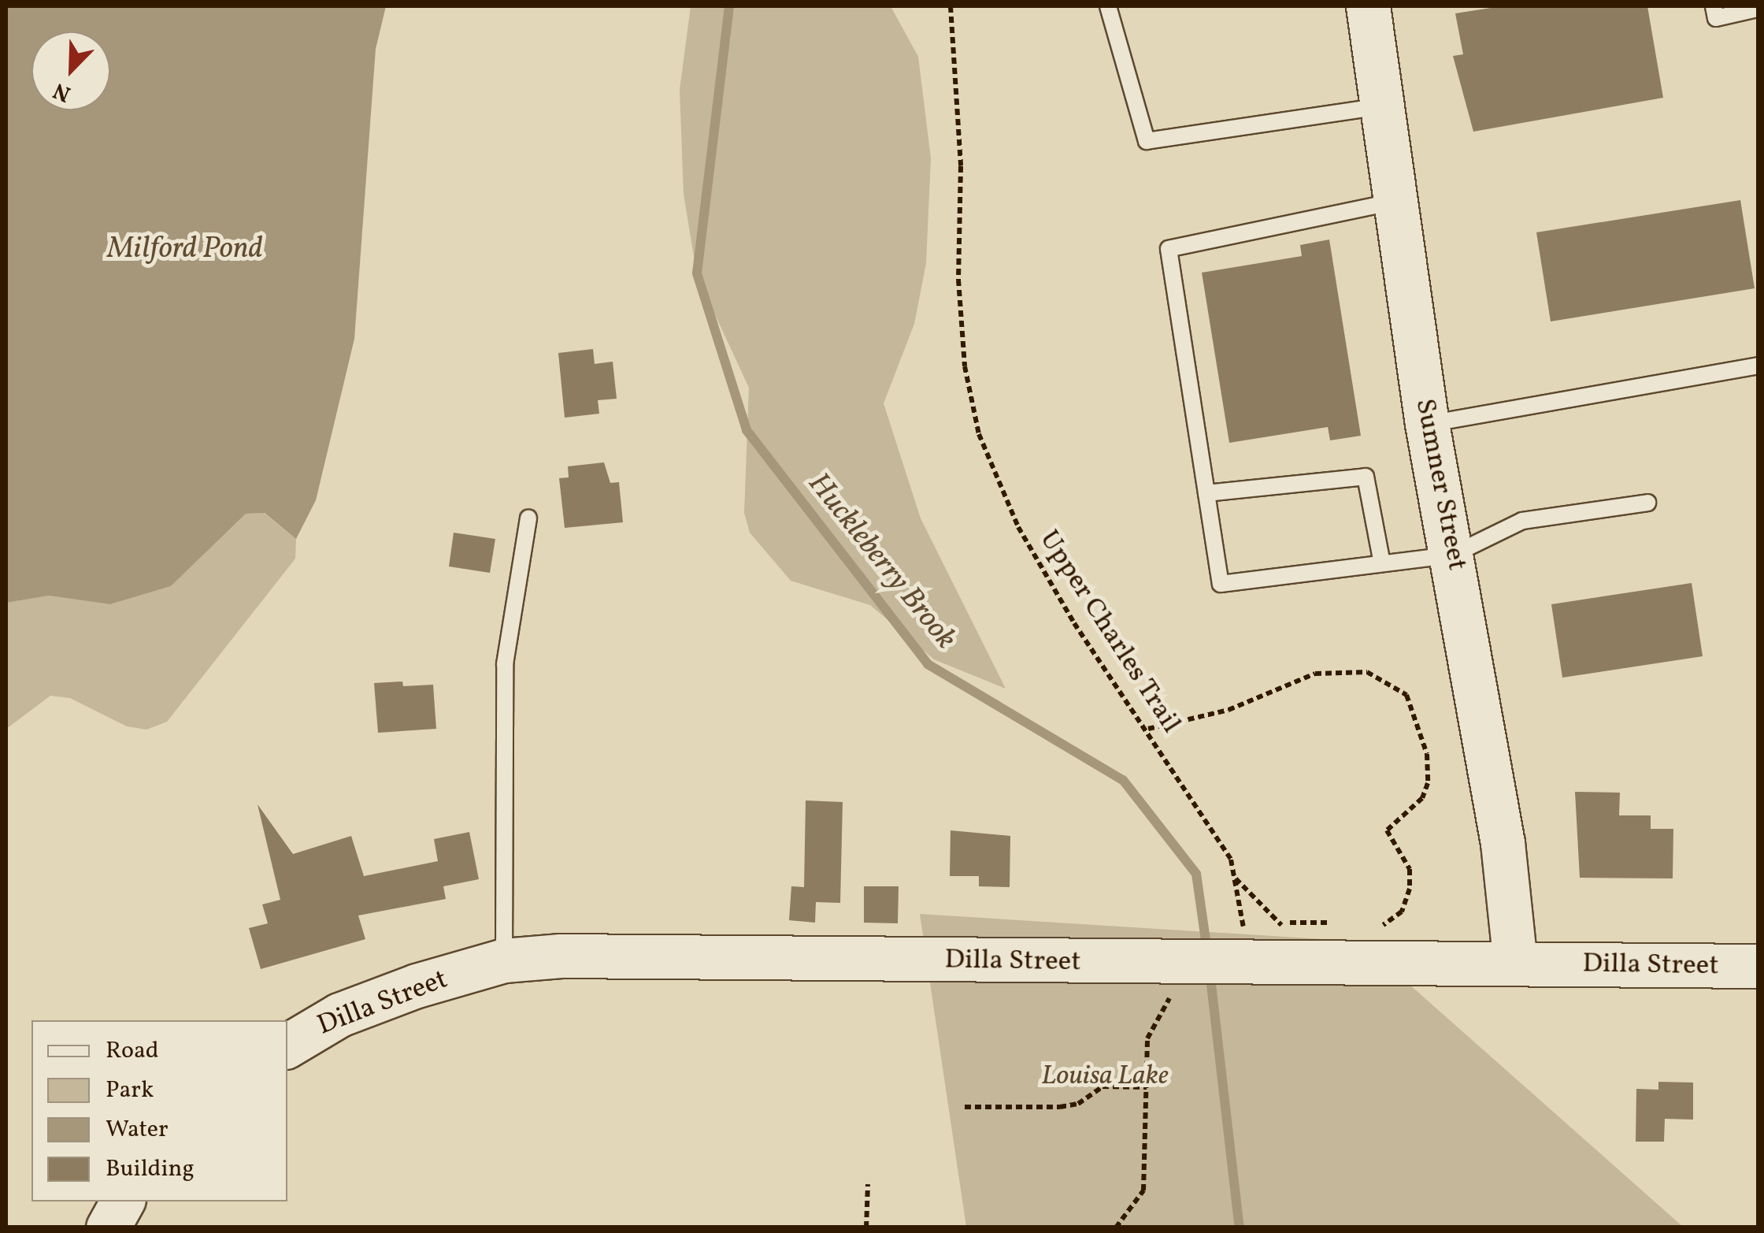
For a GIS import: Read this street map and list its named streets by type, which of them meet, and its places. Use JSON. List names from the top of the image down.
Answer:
{
  "streets": {
    "main road": ["Sumner Street", "Dilla Street"],
    "path": ["Upper Charles Trail"]
  },
  "crossings": [
    ["Sumner Street", "Dilla Street"],
    ["Upper Charles Trail", "Dilla Street"]
  ],
  "water": ["Milford Pond", "Huckleberry Brook"],
  "parks": ["Louisa Lake"],
  "legend": [
    "Road",
    "Park",
    "Water",
    "Building"
  ],
  "north": "bottom left"
}
